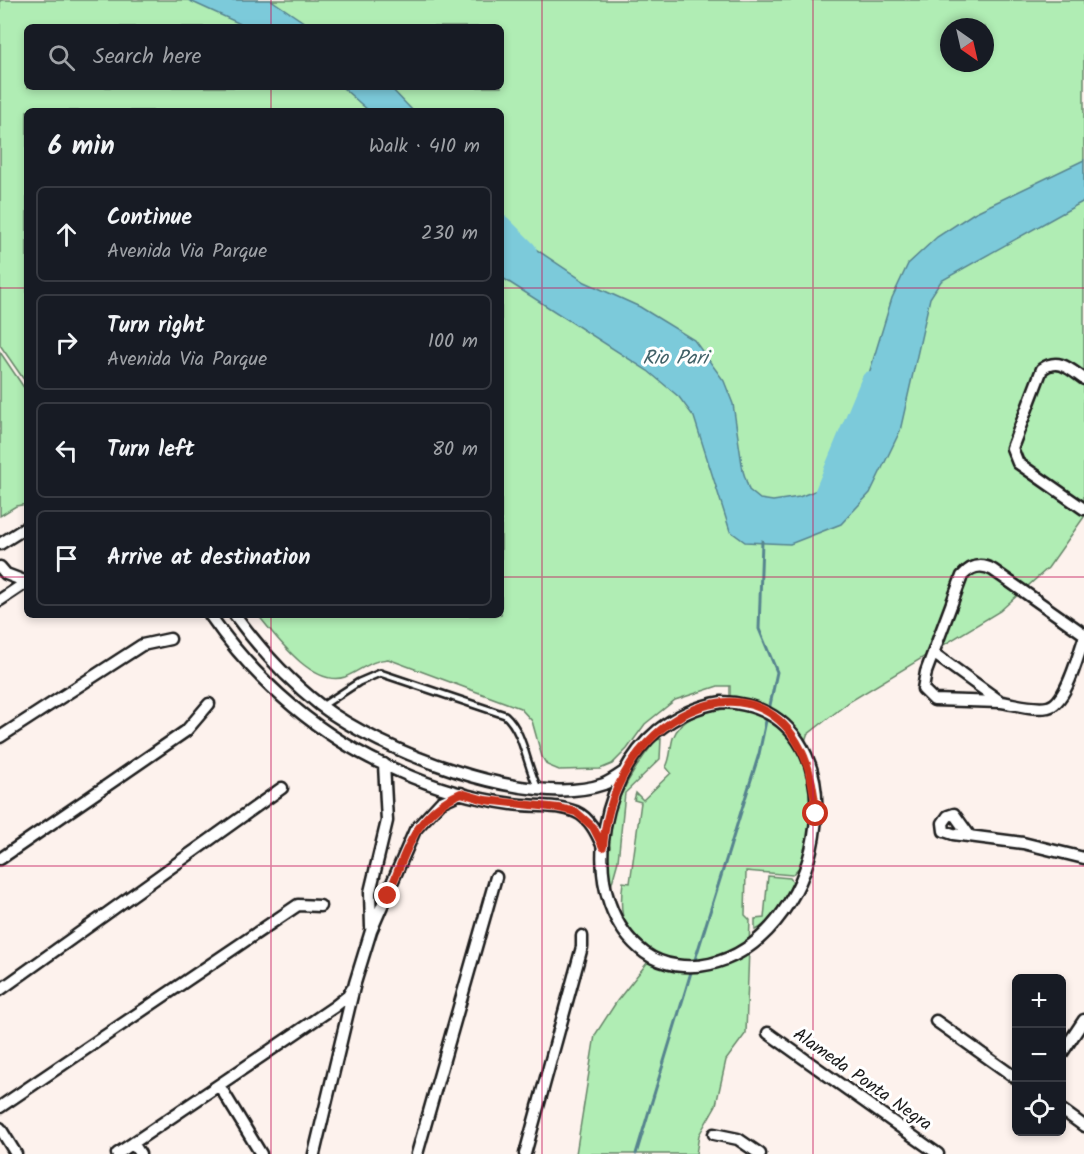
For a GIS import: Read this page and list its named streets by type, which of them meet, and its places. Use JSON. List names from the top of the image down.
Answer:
{
  "streets": {
    "street": ["Alameda Ponta Negra"]
  },
  "water": ["Rio Pari"],
  "north": "bottom right",
  "page": {
    "search": "Search here",
    "heading": ["6 min", "Walk · 410 m"],
    "list": [
      ["Continue", "Avenida Via Parque", "230 m"],
      ["Turn right", "Avenida Via Parque", "100 m"],
      ["Turn left", "80 m"],
      "Arrive at destination"
    ],
    "map_buttons": ["+", "−"]
  }
}
